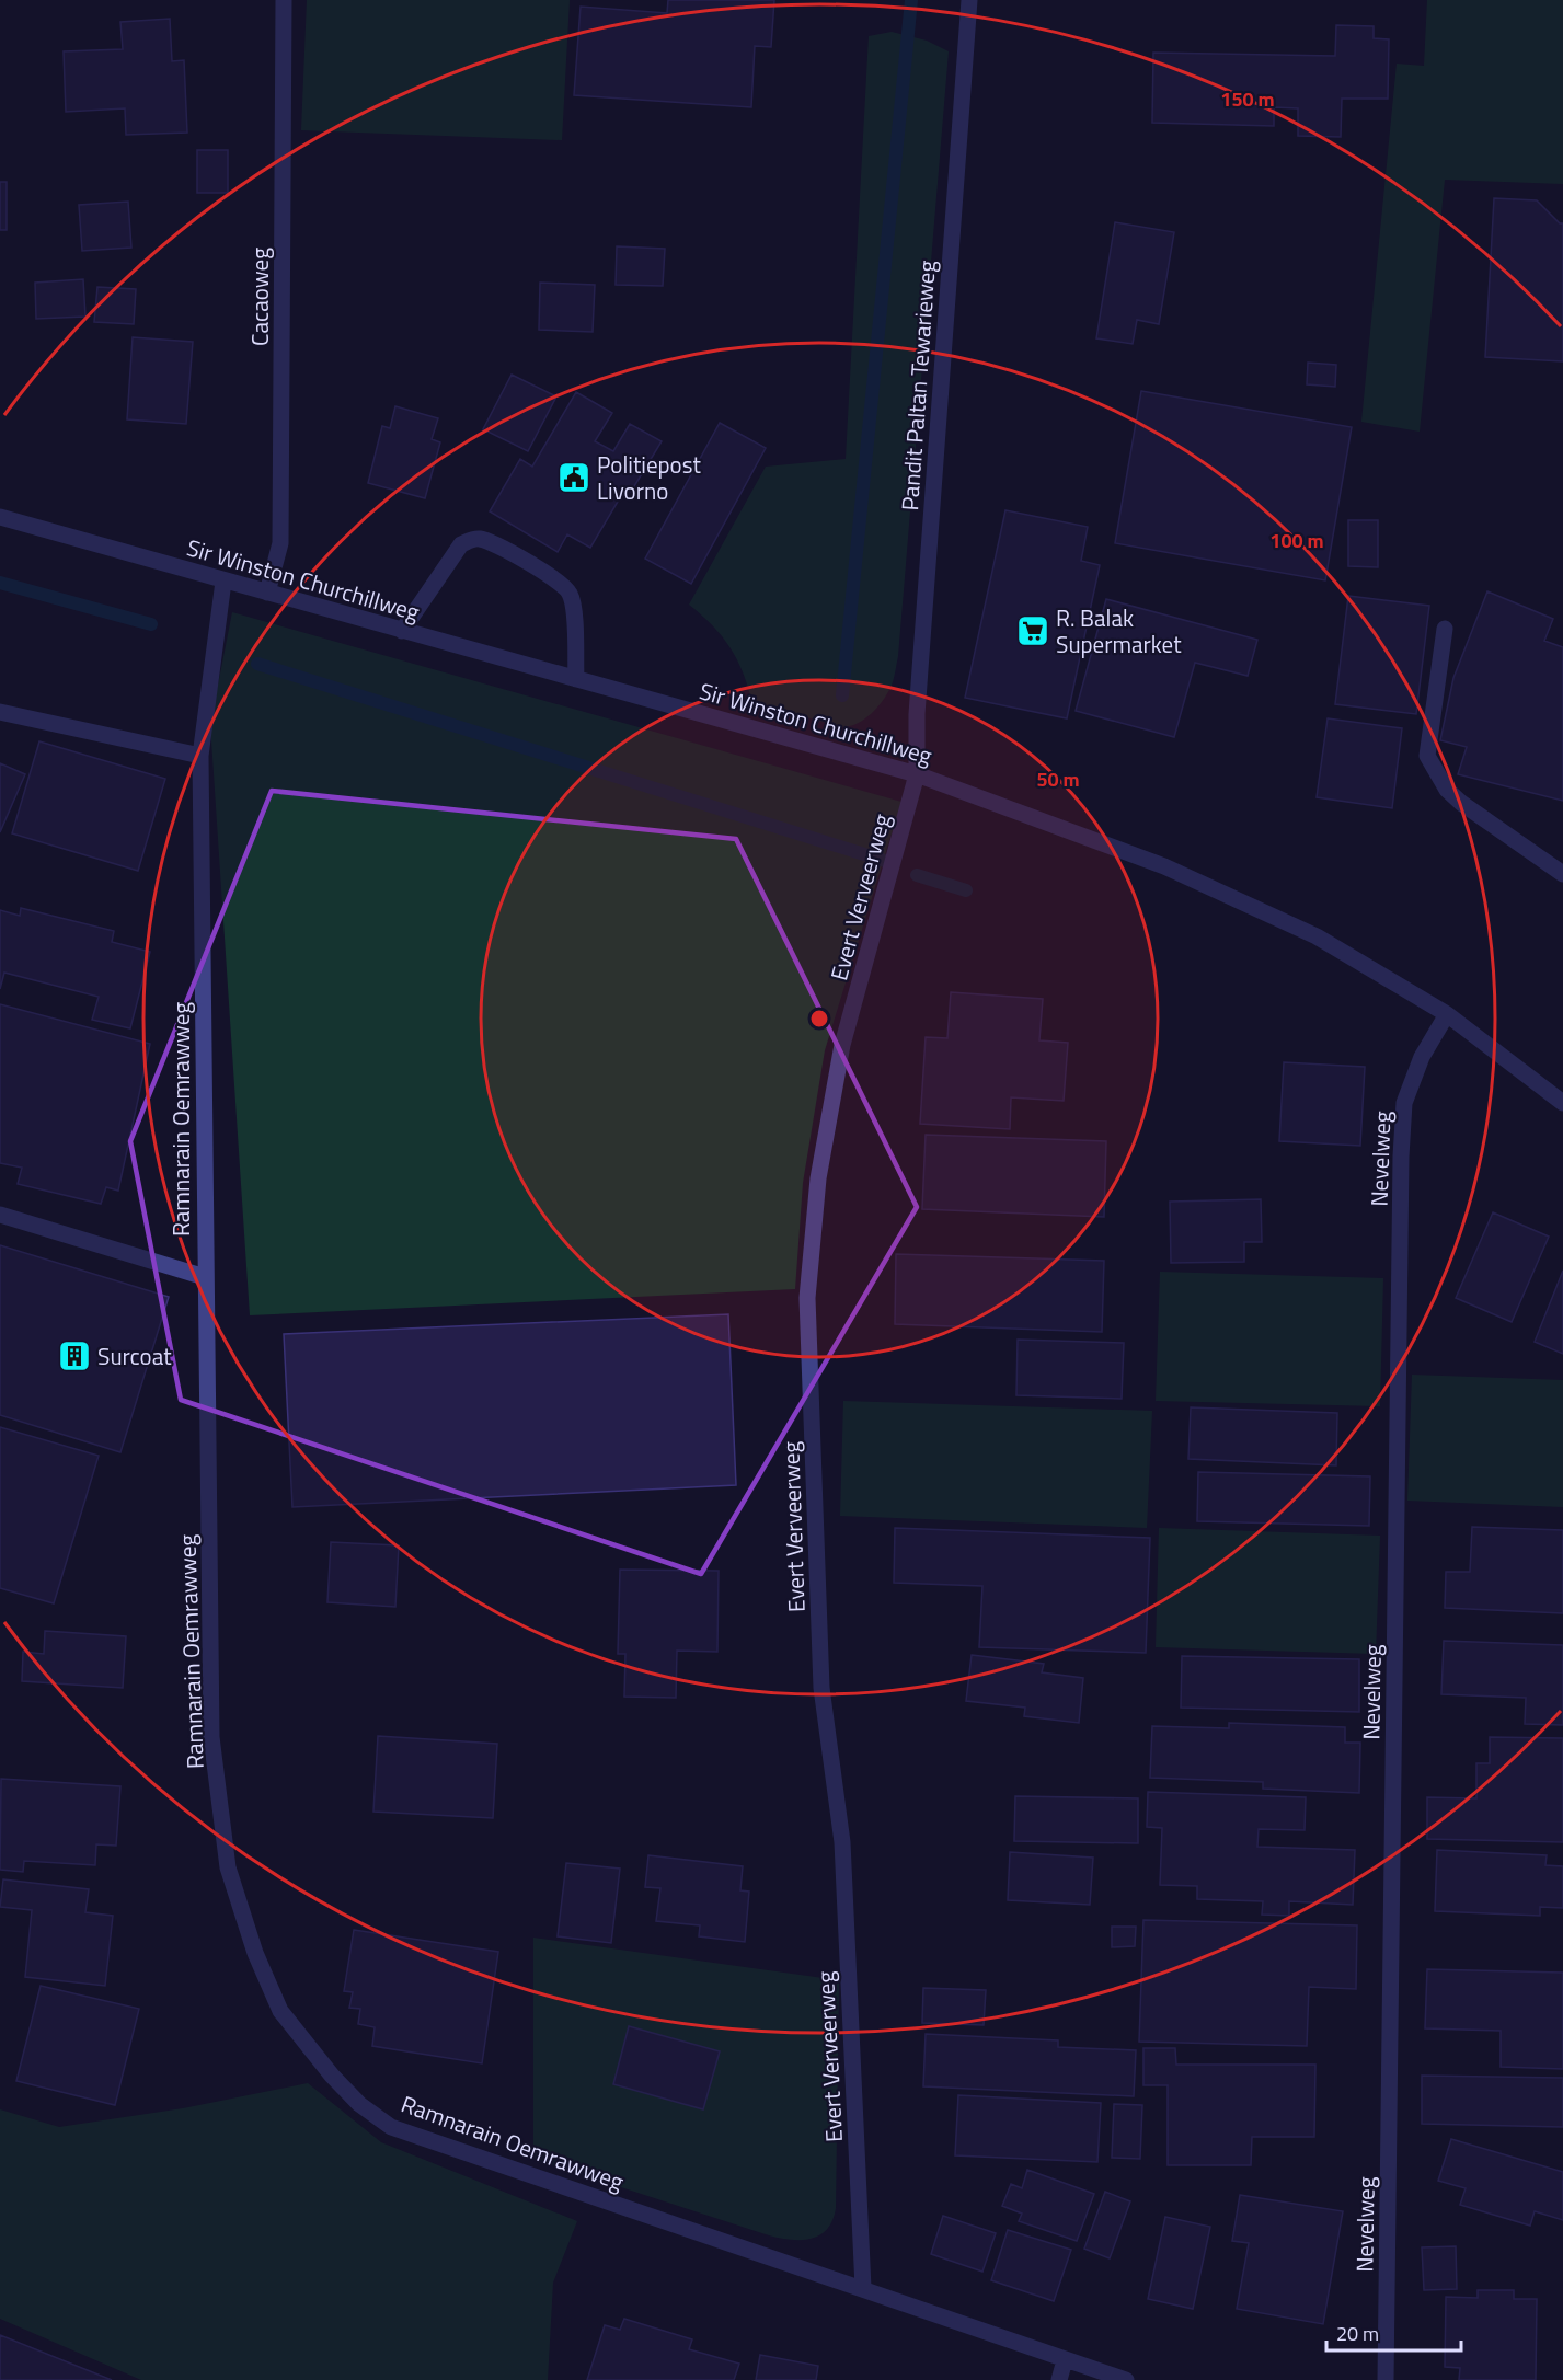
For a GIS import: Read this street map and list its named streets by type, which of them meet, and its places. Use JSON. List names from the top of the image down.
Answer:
{
  "streets": {
    "street": [
      "Cacaoweg",
      "Pandit Paltan Tewarieweg",
      "Sir Winston Churchillweg",
      "Evert Verveerweg",
      "Ramnarain Oemrawweg",
      "Nevelweg"
    ]
  },
  "crossings": [
    ["Cacaoweg", "Sir Winston Churchillweg"],
    ["Pandit Paltan Tewarieweg", "Sir Winston Churchillweg"],
    ["Pandit Paltan Tewarieweg", "Evert Verveerweg"],
    ["Sir Winston Churchillweg", "Evert Verveerweg"],
    ["Sir Winston Churchillweg", "Ramnarain Oemrawweg"],
    ["Sir Winston Churchillweg", "Nevelweg"],
    ["Evert Verveerweg", "Ramnarain Oemrawweg"]
  ],
  "places": {
    "public building": ["Politiepost Livorno"],
    "supermarket": ["R. Balak Supermarket"],
    "building": ["Surcoat"]
  },
  "scale_bar": "20 m",
  "rings": ["150 m", "100 m", "50 m"]
}
